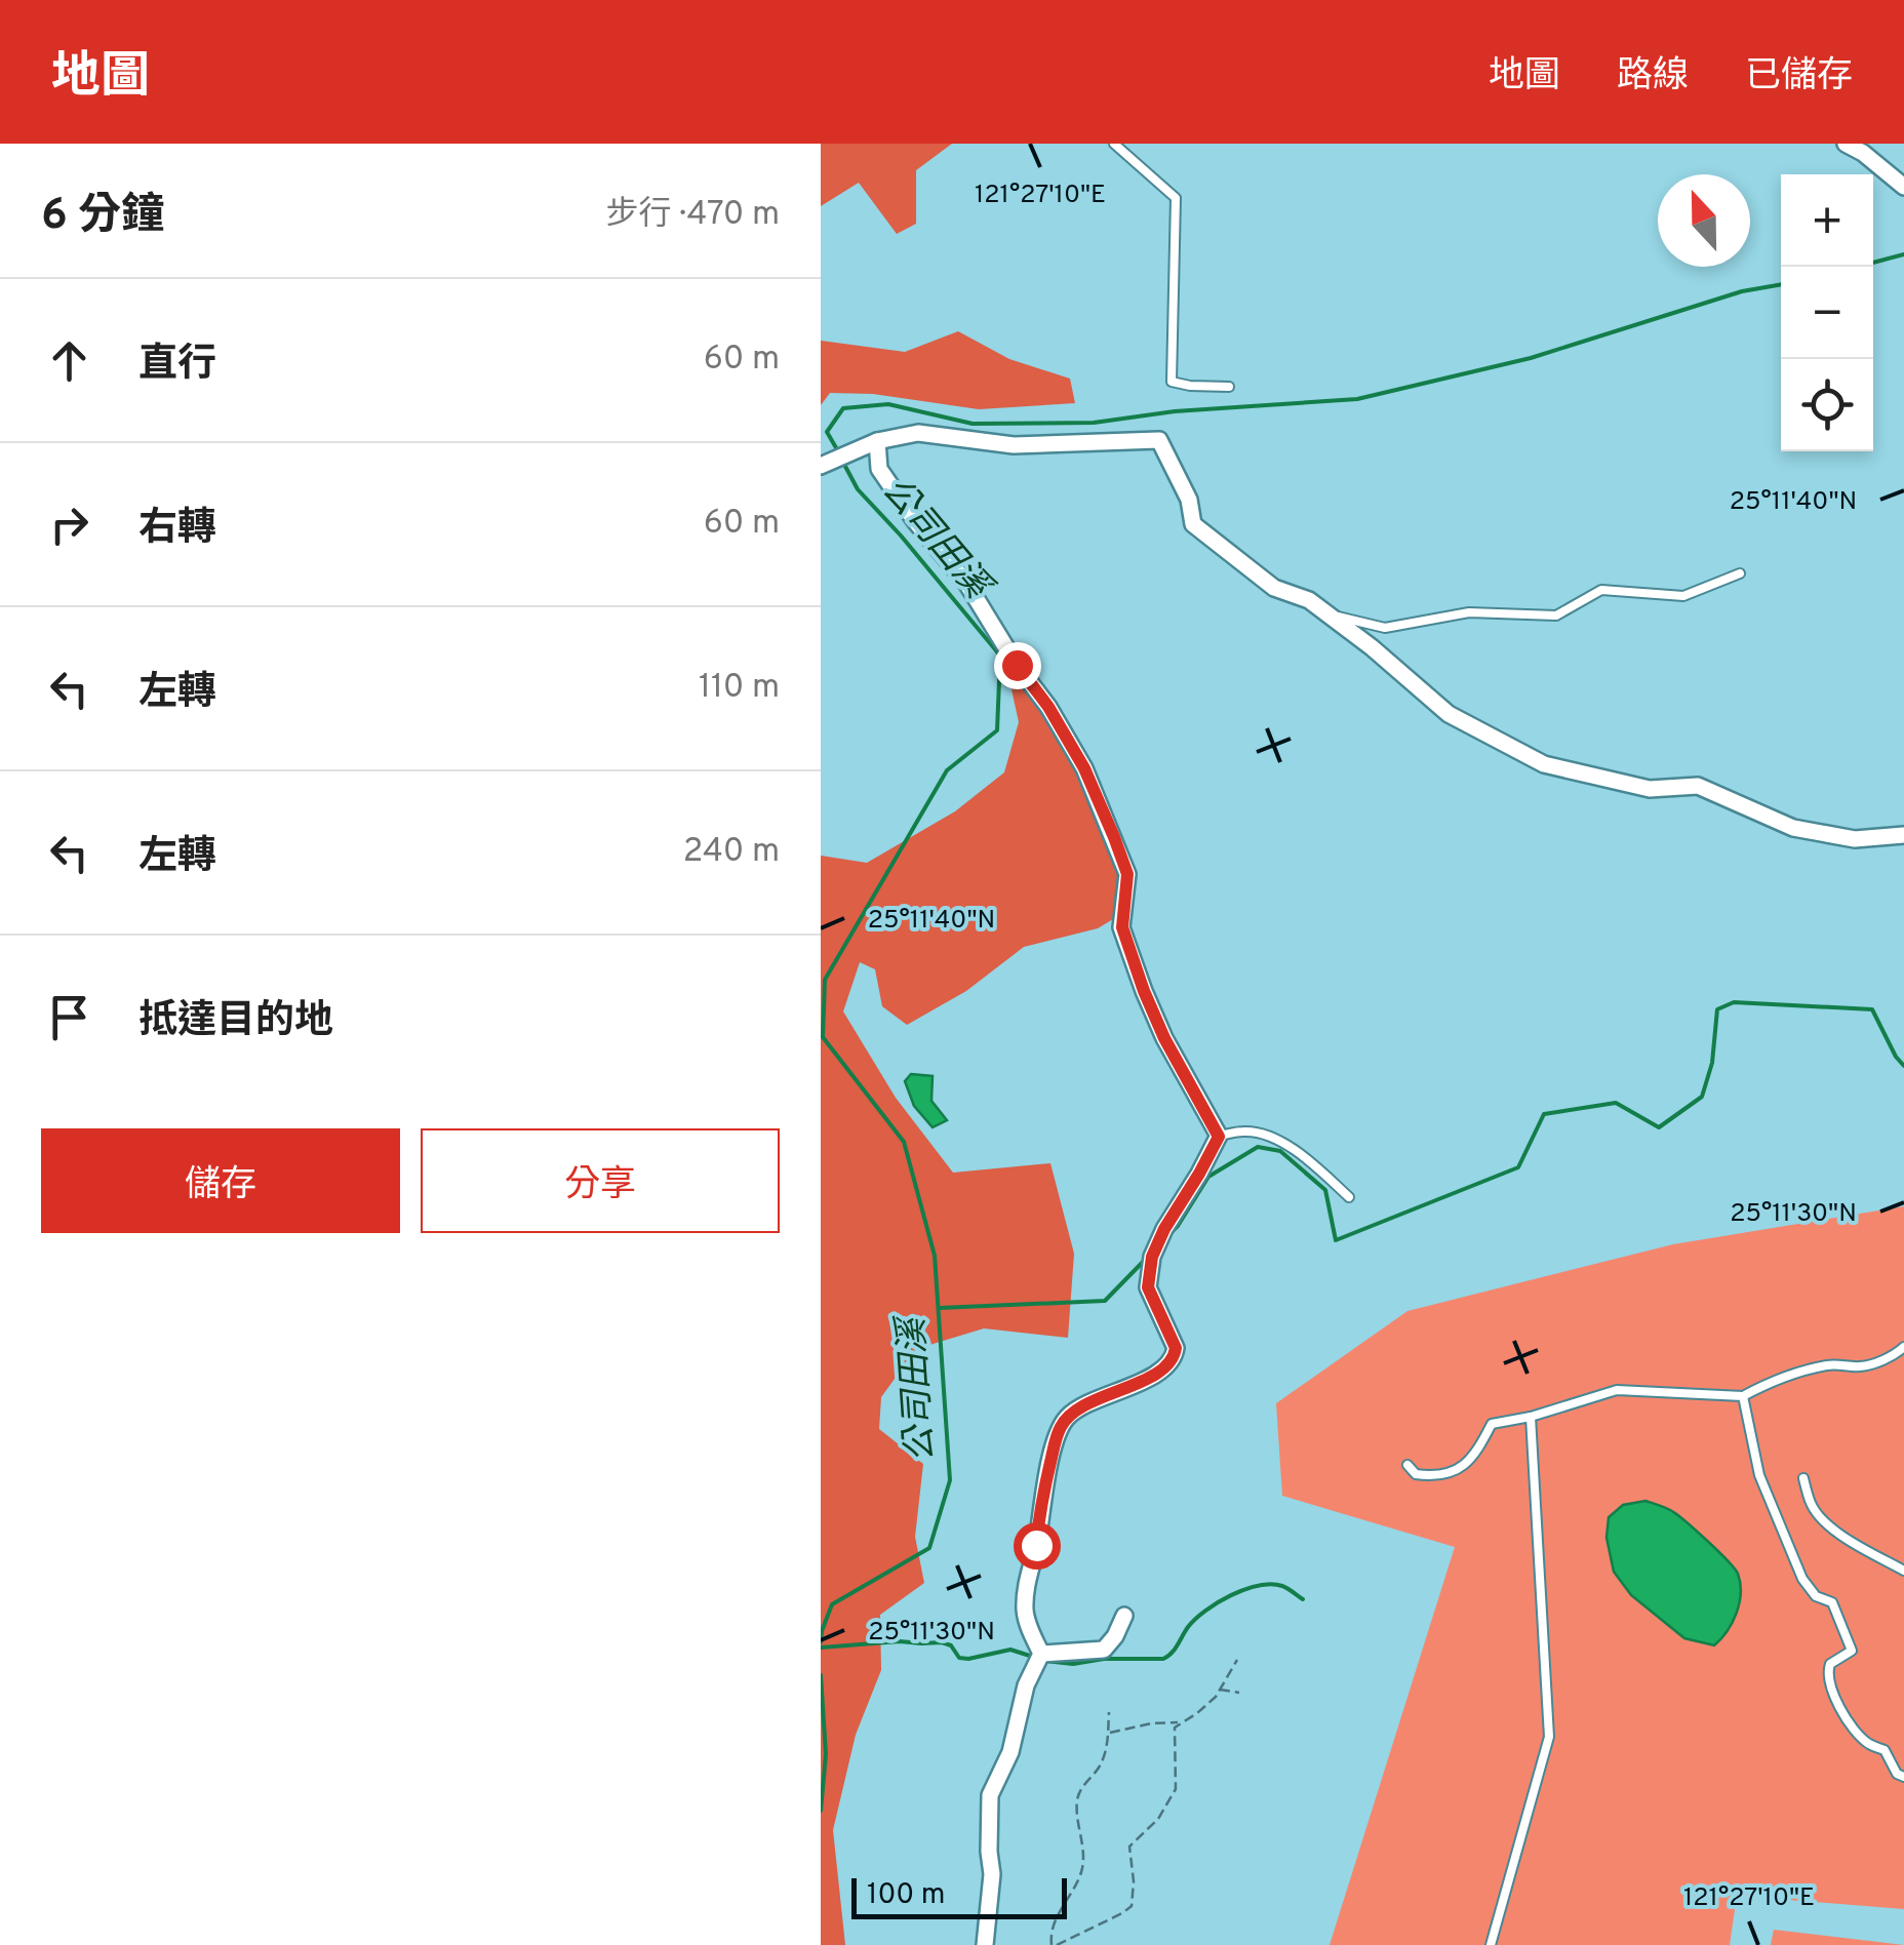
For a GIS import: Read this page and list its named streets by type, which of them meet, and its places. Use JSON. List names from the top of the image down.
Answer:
{
  "water": ["公司田溪"],
  "scale_bar": "100 m",
  "north": "top",
  "page": {
    "header": "地圖",
    "nav": ["地圖", "路線", "已儲存"],
    "heading": ["6 分鐘", "步行 · 470 m"],
    "map_buttons": ["+", "−"],
    "list": [
      ["直行", "60 m"],
      ["右轉", "60 m"],
      ["左轉", "110 m"],
      ["左轉", "240 m"],
      "抵達目的地"
    ],
    "buttons": ["儲存", "分享"],
    "scale": "100 m"
  },
  "coordinates": ["121°27'10\"E", "25°11'40\"N", "25°11'30\"N"]
}
